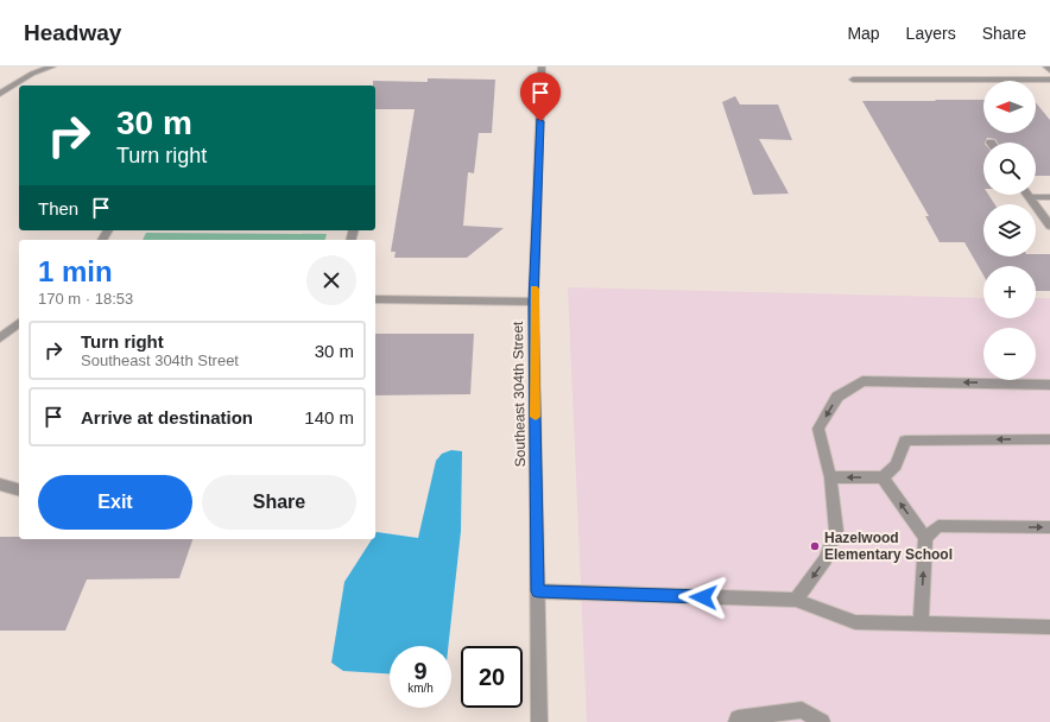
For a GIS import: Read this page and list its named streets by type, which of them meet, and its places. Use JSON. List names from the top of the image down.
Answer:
{
  "streets": {
    "street": ["Southeast 304th Street"]
  },
  "places": ["Hazelwood Elementary School"],
  "north": "left",
  "page": {
    "header": "Headway",
    "nav": ["Map", "Layers", "Share"],
    "map_buttons": ["+", "−"],
    "turn": ["30 m", "Turn right"],
    "then": "Then",
    "heading": ["1 min", "170 m · 18:53"],
    "list": [
      {
        "name": "Turn right",
        "note": "Southeast 304th Street",
        "value": "30 m"
      },
      {
        "name": "Arrive at destination",
        "value": "140 m"
      }
    ],
    "buttons": ["Exit", "Share"],
    "speed": "9 km/h",
    "limit": "20"
  }
}
